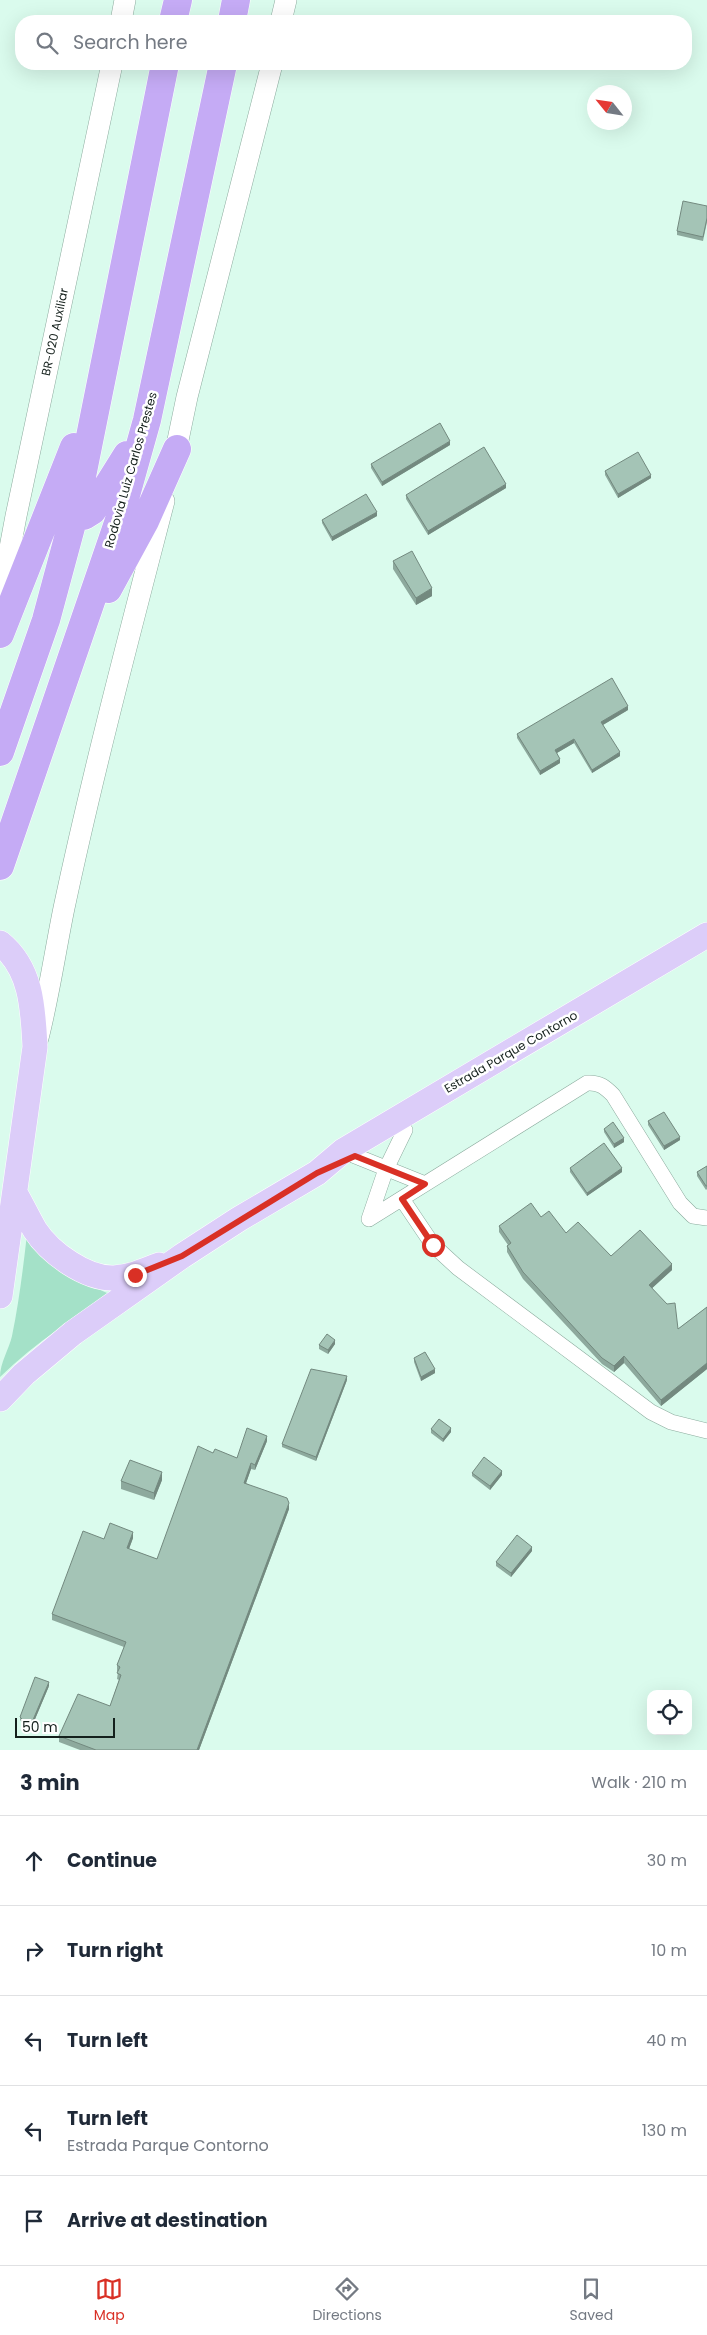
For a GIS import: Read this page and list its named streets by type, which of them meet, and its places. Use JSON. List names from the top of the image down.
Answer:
{
  "streets": {
    "highway": ["Rodovia Luiz Carlos Prestes"],
    "main road": ["BR-020 Auxiliar", "Estrada Parque Contorno"]
  },
  "scale_bar": "50 m",
  "north": "top left",
  "page": {
    "search": "Search here",
    "scale": "50 m",
    "heading": ["3 min", "Walk · 210 m"],
    "list": [
      ["Continue", "30 m"],
      ["Turn right", "10 m"],
      ["Turn left", "40 m"],
      ["Turn left", "Estrada Parque Contorno", "130 m"],
      "Arrive at destination"
    ],
    "nav": ["Map", "Directions", "Saved"]
  }
}
